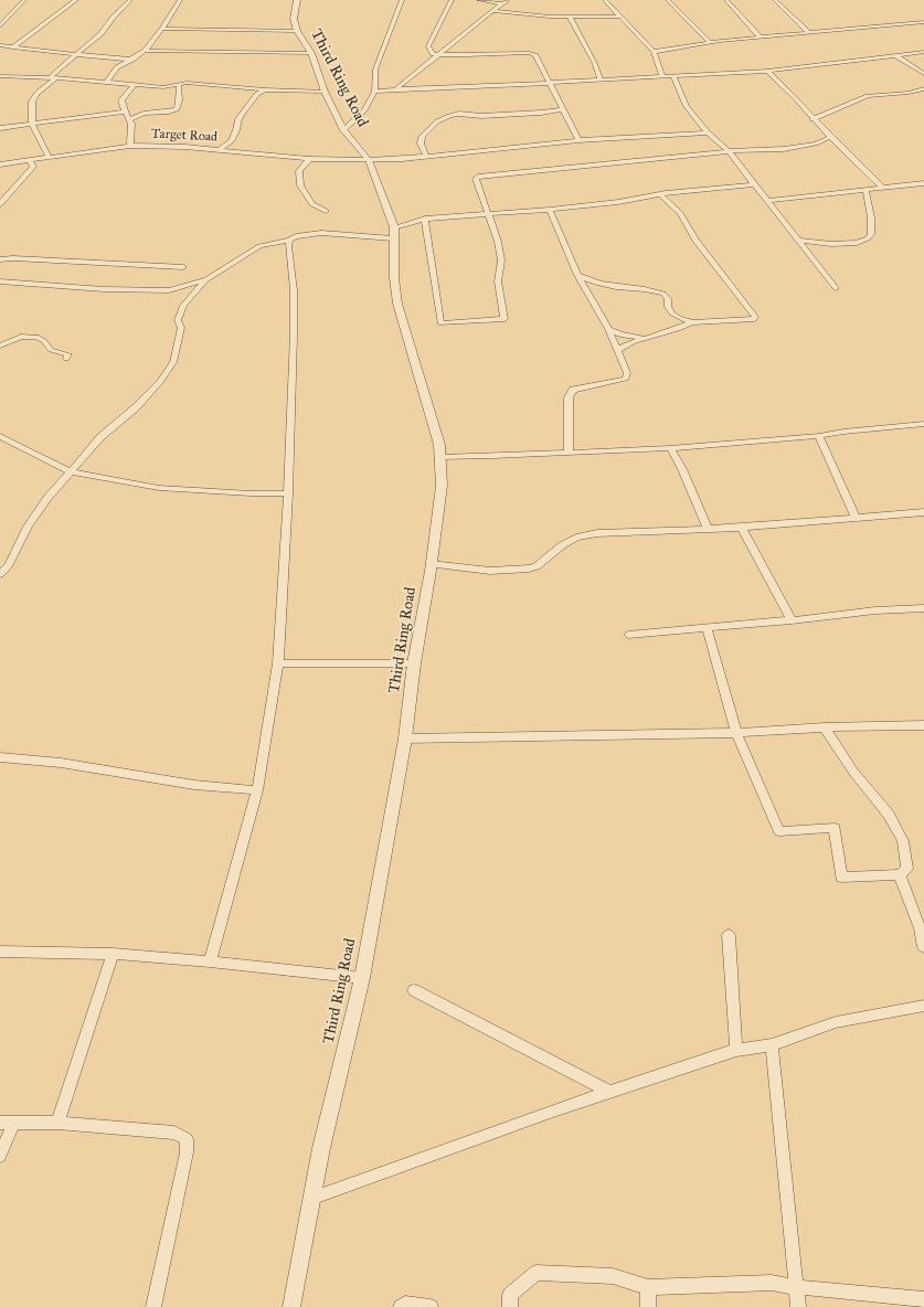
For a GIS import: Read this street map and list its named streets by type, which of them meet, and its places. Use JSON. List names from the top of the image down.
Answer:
{
  "streets": {
    "street": ["Third Ring Road", "Target Road"]
  },
  "crossings": [
    ["Third Ring Road", "Target Road"]
  ]
}
